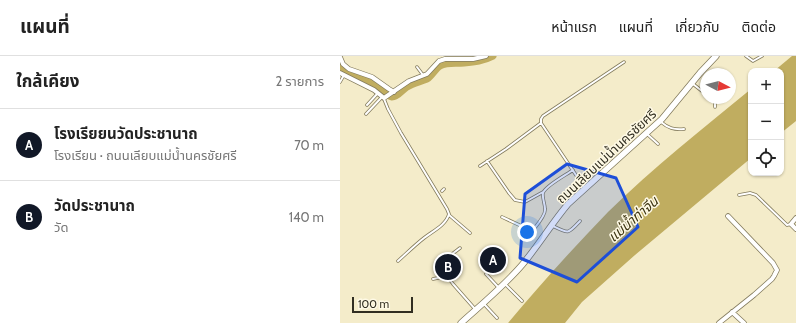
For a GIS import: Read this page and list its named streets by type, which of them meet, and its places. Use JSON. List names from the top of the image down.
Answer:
{
  "streets": {
    "main road": ["ถนนเลียบแม่น้ำนครชัยศรี"]
  },
  "water": ["แม่น้ำท่าจีน"],
  "scale_bar": "100 m",
  "north": "right",
  "page": {
    "header": "แผนที่",
    "nav": [
      "หน้าแรก",
      "แผนที่",
      "เกี่ยวกับ",
      "ติดต่อ"
    ],
    "heading": ["ใกล้เคียง", "2 รายการ"],
    "map_buttons": ["+", "−"],
    "list": [
      {
        "mark": "A",
        "name": "โรงเรียยนวัดประชานาถ",
        "note": "โรงเรียน · ถนนเลียบแม่น้ำนครชัยศรี",
        "value": "70 m"
      },
      {
        "mark": "B",
        "name": "วัดประชานาถ",
        "note": "วัด",
        "value": "140 m"
      }
    ],
    "pins": ["A", "B"],
    "scale": "100 m"
  }
}
